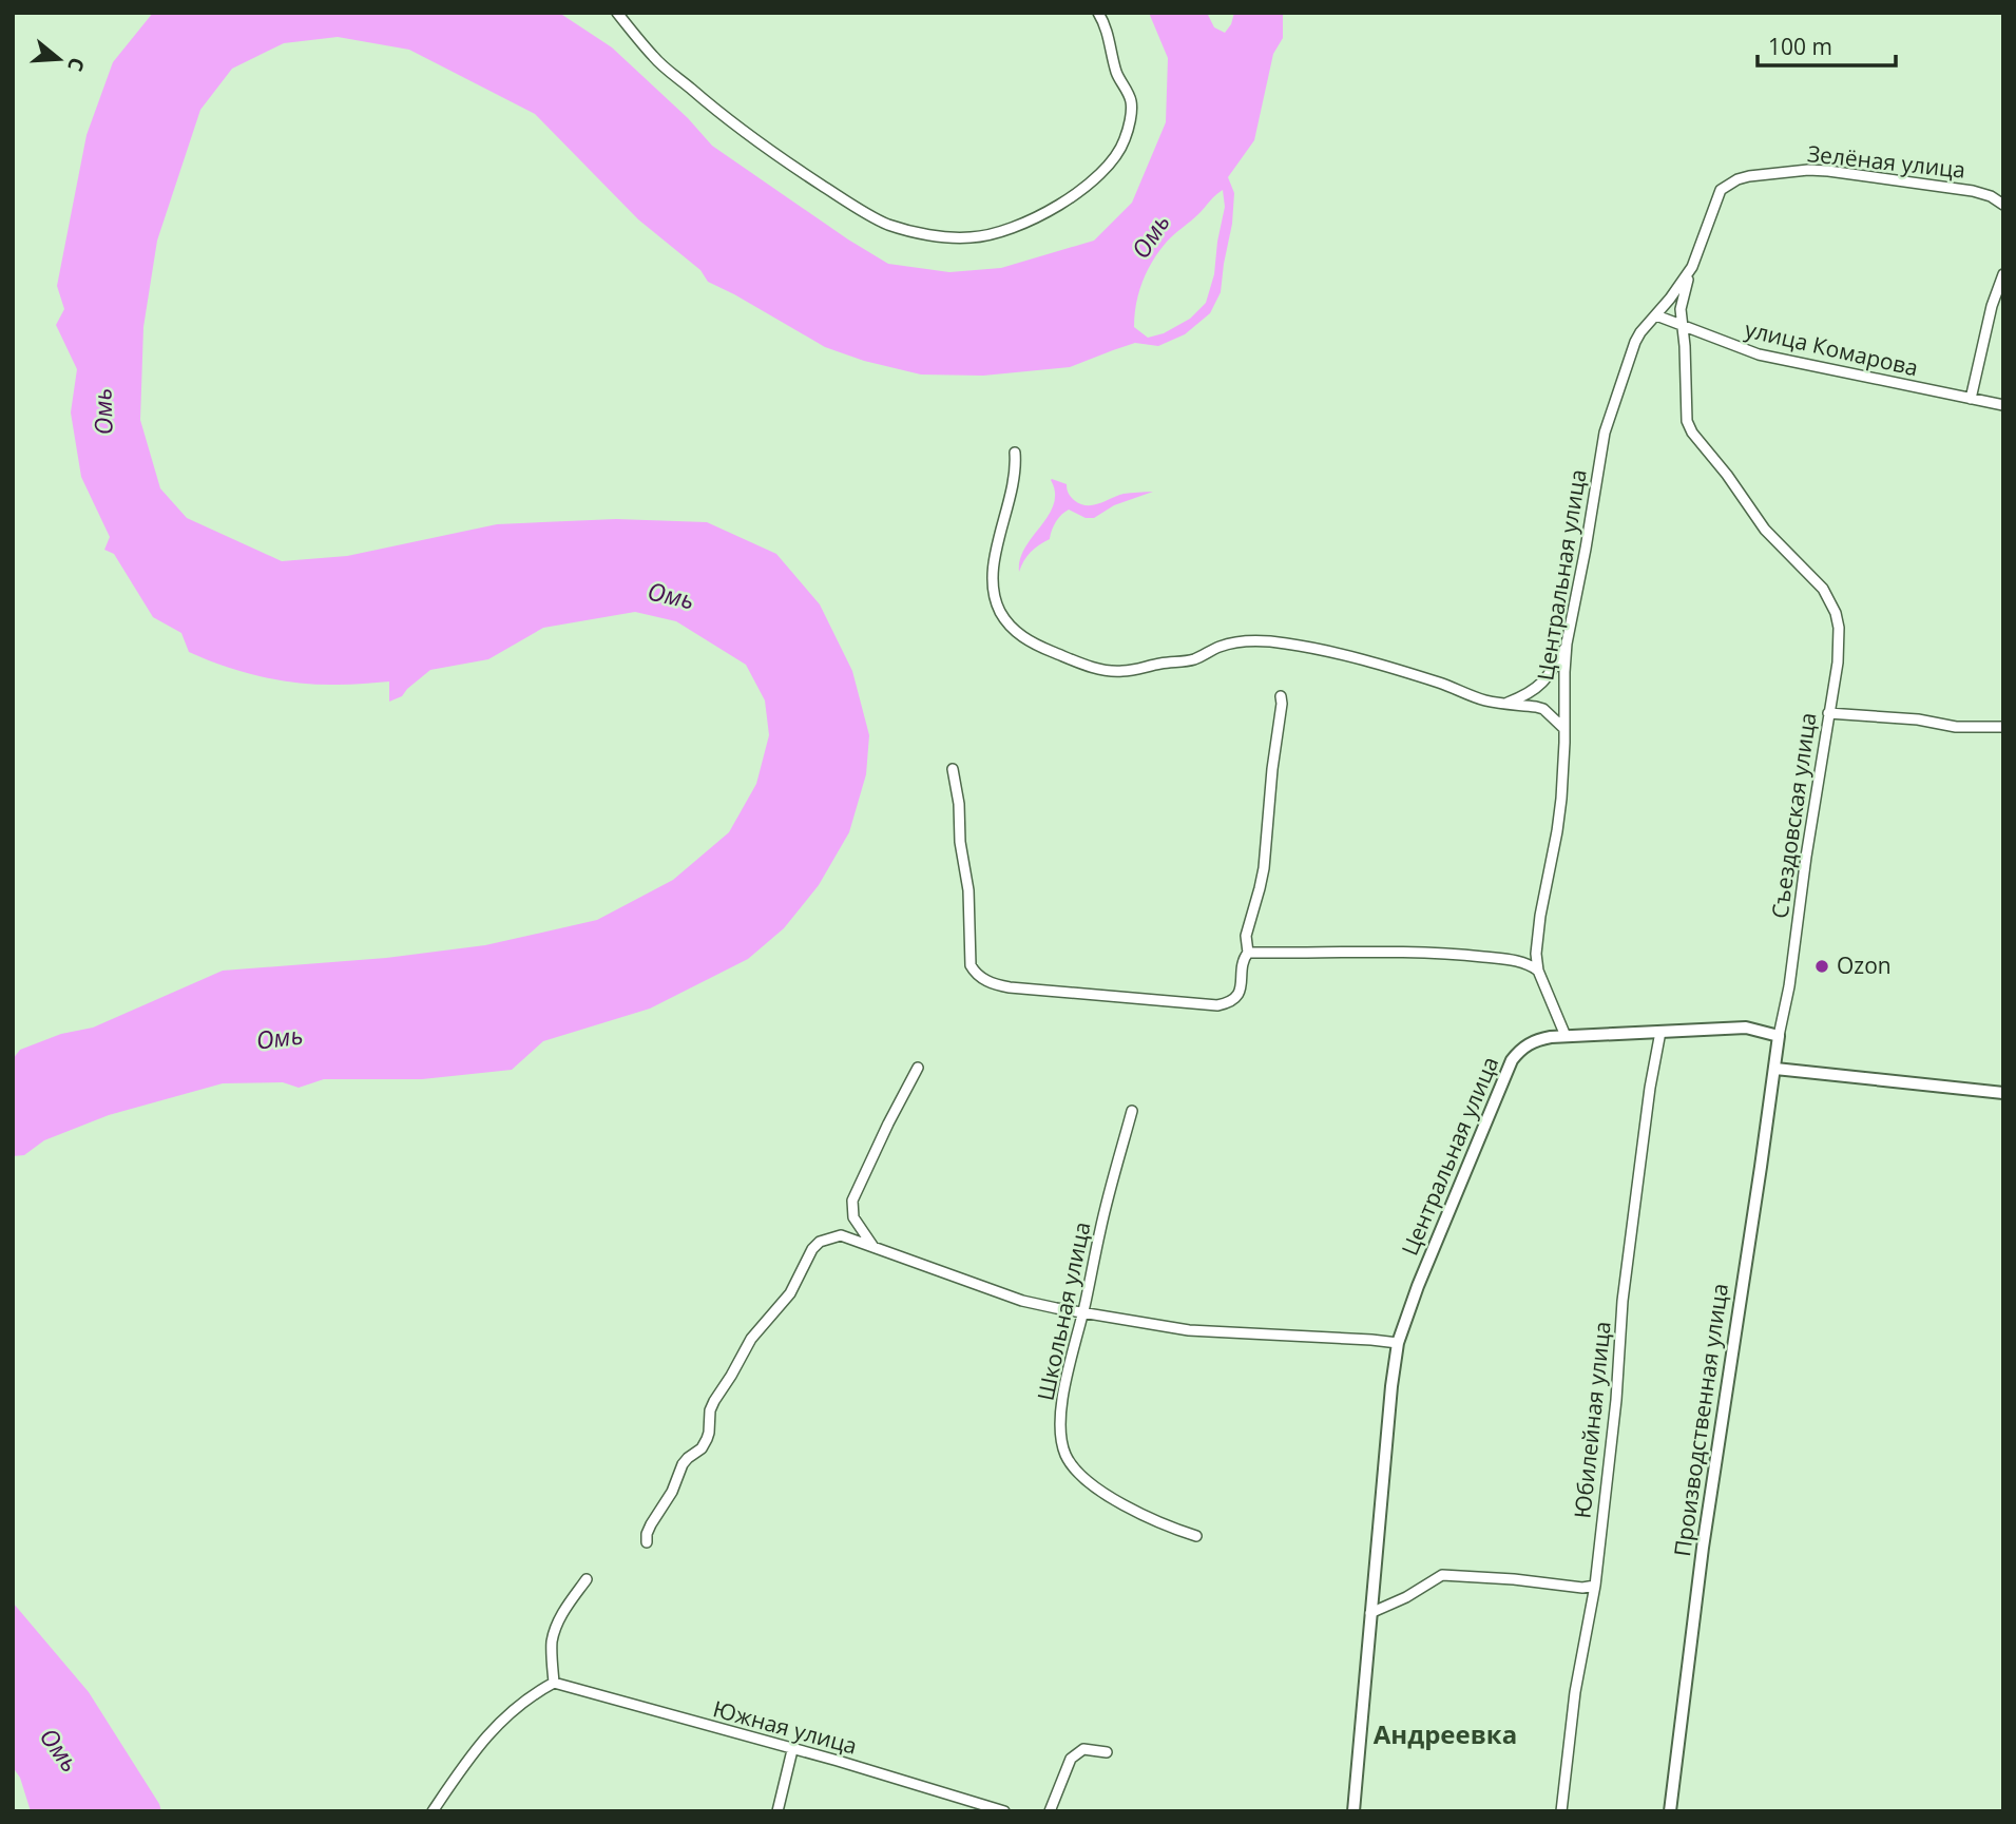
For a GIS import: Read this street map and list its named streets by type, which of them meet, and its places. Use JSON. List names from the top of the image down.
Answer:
{
  "streets": {
    "street": [
      "Зелёная улица",
      "улица Комарова",
      "Центральная улица",
      "Съездовская улица",
      "Школьная улица",
      "Юбилейная улица",
      "Производственная улица",
      "Южная улица"
    ]
  },
  "crossings": [
    ["Зелёная улица", "Центральная улица"],
    ["улица Комарова", "Центральная улица"],
    ["улица Комарова", "Съездовская улица"],
    ["Съездовская улица", "Производственная улица"]
  ],
  "districts": ["Андреевка"],
  "water": ["Омь"],
  "places": ["Ozon"],
  "scale_bar": "100 m",
  "north": "right"
}
